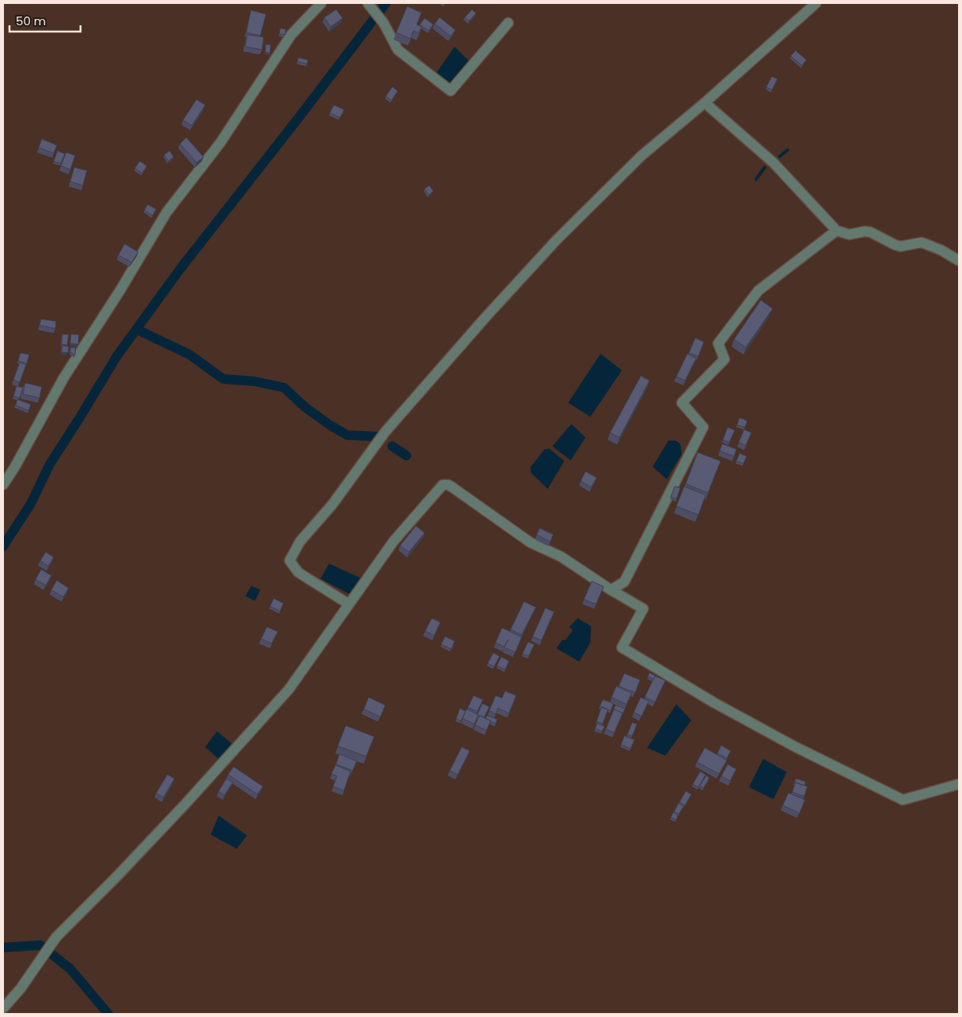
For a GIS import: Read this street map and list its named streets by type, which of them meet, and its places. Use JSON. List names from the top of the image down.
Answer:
{
  "scale_bar": "50 m"
}
